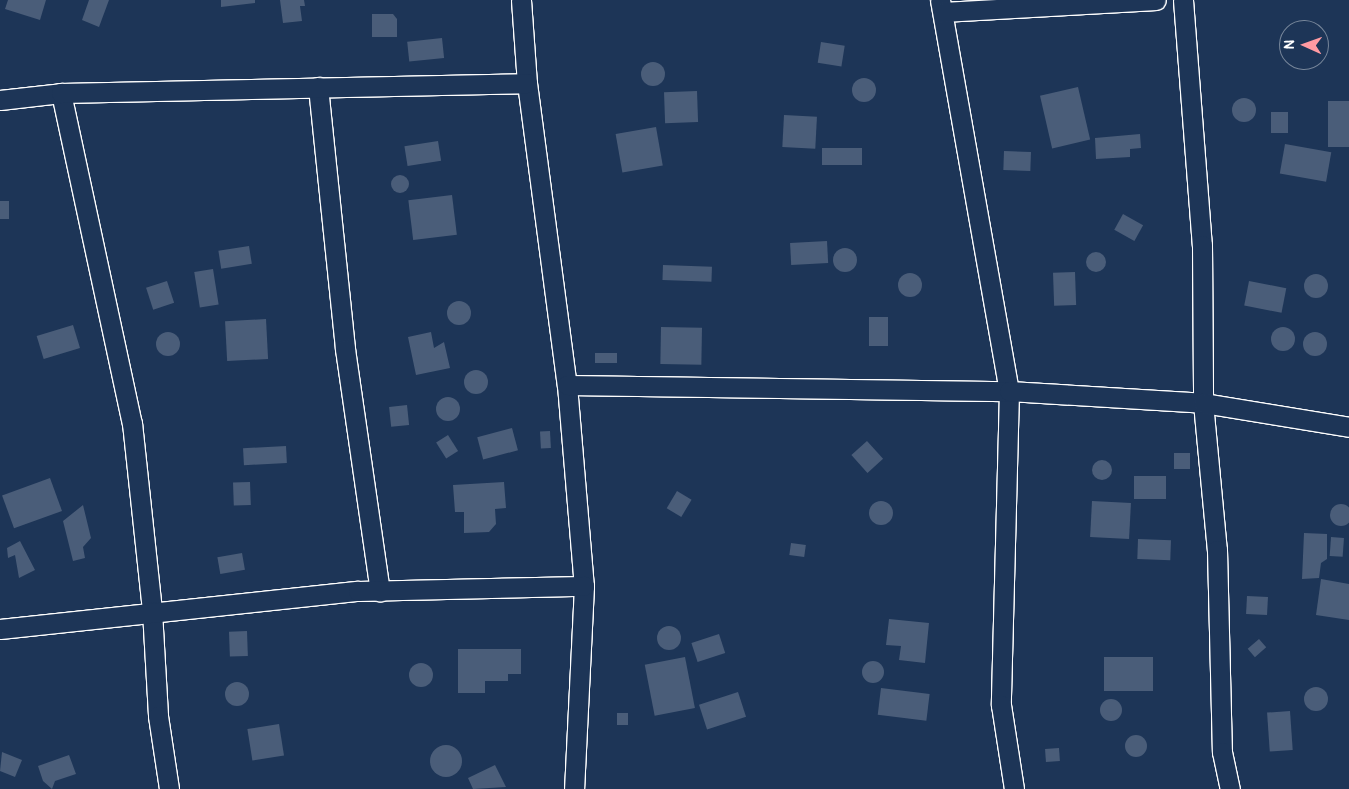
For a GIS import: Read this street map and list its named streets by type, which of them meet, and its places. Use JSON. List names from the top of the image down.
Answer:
{
  "north": "left"
}
